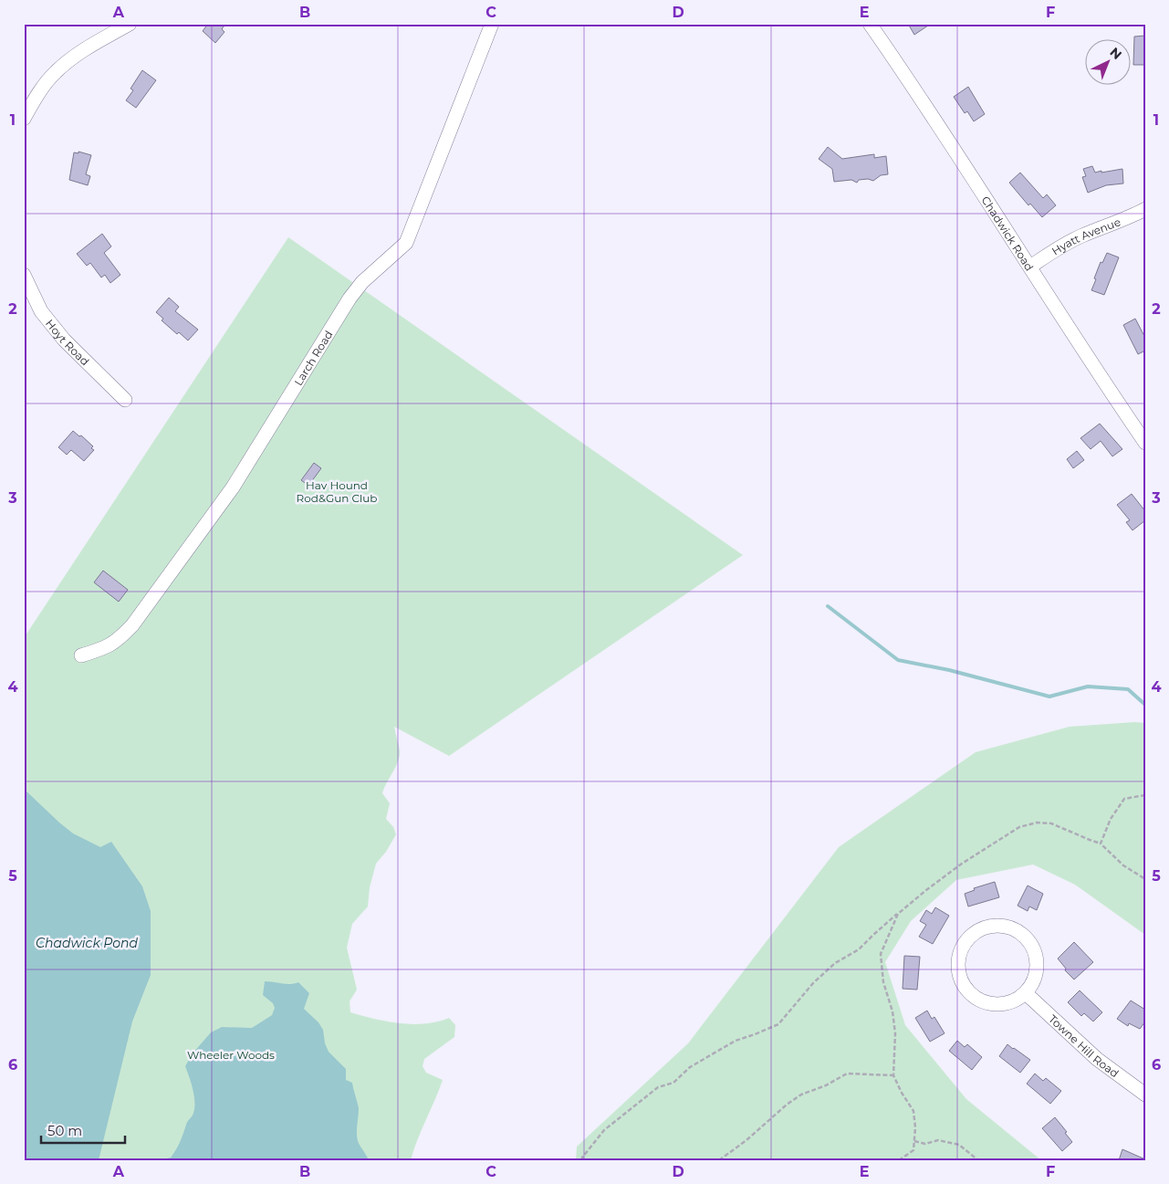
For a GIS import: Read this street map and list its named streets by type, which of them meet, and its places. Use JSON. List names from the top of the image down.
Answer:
{
  "streets": {
    "street": [
      "Chadwick Road",
      "Hyatt Avenue",
      "Hoyt Road",
      "Larch Road",
      "Towne Hill Road"
    ]
  },
  "crossings": [
    ["Chadwick Road", "Hyatt Avenue"]
  ],
  "water": ["Chadwick Pond"],
  "parks": ["Hav Hound Rod&Gun Club", "Wheeler Woods"],
  "scale_bar": "50 m",
  "north": "top right",
  "grid": {
    "columns": [
      "A",
      "B",
      "C",
      "D",
      "E",
      "F"
    ],
    "rows": [
      "1",
      "2",
      "3",
      "4",
      "5",
      "6"
    ]
  }
}
